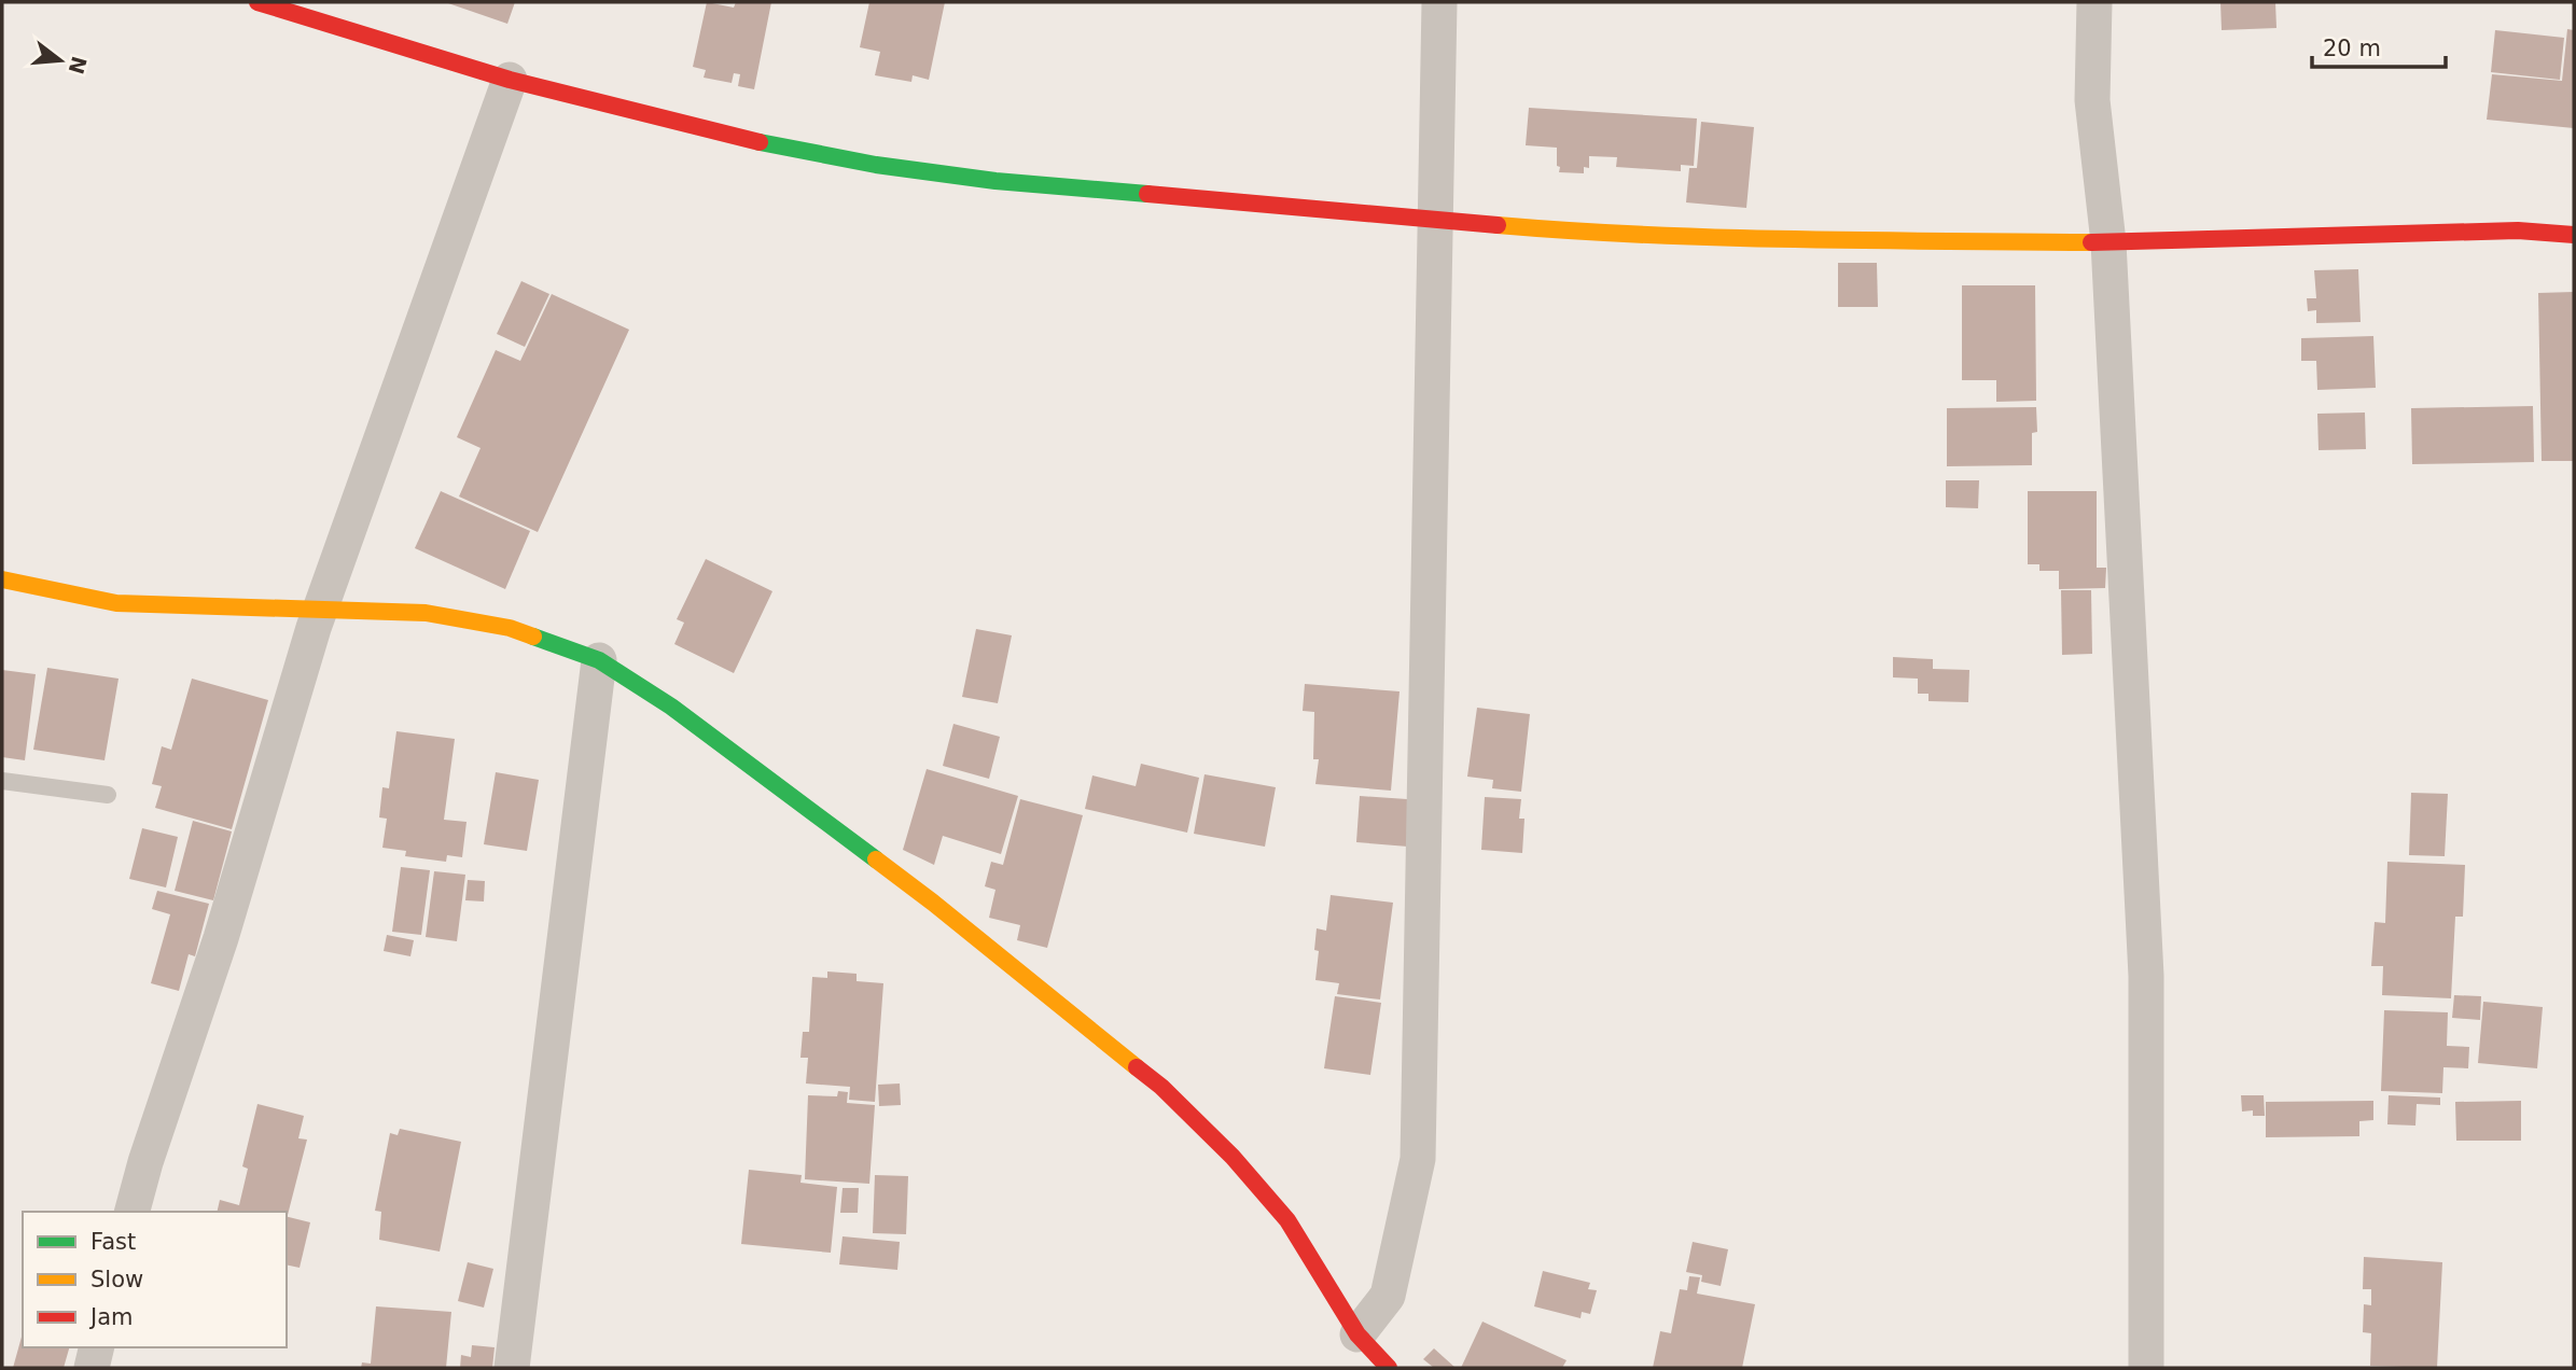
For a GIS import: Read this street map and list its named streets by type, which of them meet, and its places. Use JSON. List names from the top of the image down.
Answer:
{
  "legend": ["Fast", "Slow", "Jam"],
  "scale_bar": "20 m",
  "north": "right"
}
